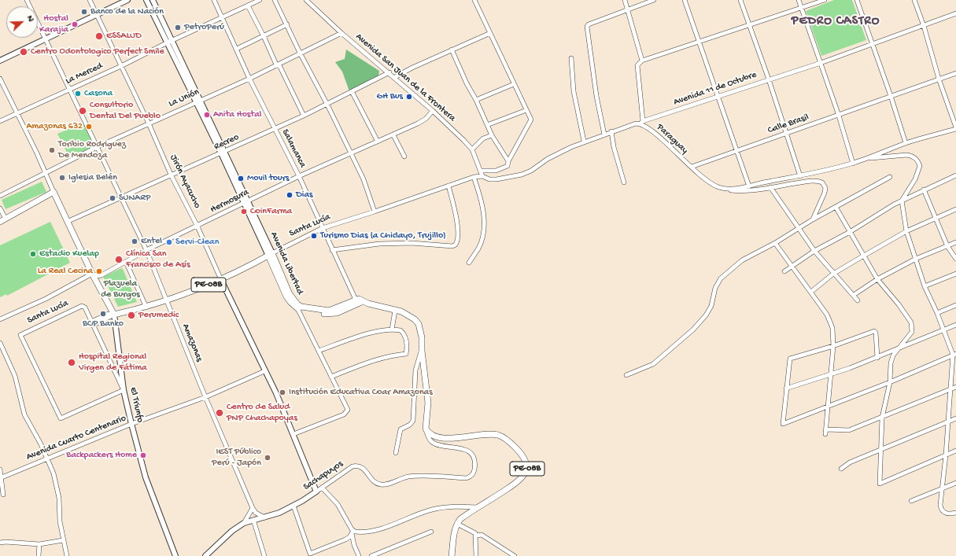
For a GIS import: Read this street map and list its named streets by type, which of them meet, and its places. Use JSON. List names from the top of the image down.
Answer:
{
  "streets": {
    "highway": [
      "Santa Lucía",
      "Avenida Libertad",
      "PE-08B",
      "El Triunfo"
    ],
    "main road": ["Jirón Ayacucho", "Sachapuyos"],
    "street": [
      "La Merced",
      "Avenida San Juan de la Frontera",
      "Avenida 11 de Octubre",
      "La Unión",
      "Calle Brasil",
      "Paraguay",
      "Recreo",
      "Salamanca",
      "Hermosura",
      "Amazonas",
      "Avenida Cuarto Centenario"
    ]
  },
  "crossings": [
    ["La Merced", "Salamanca"],
    ["La Merced", "Jirón Ayacucho"],
    ["La Merced", "Avenida Libertad"],
    ["La Merced", "Amazonas"],
    ["La Merced", "El Triunfo"],
    ["Avenida San Juan de la Frontera", "Avenida 11 de Octubre"],
    ["Avenida San Juan de la Frontera", "La Unión"],
    ["Avenida San Juan de la Frontera", "Recreo"],
    ["Avenida San Juan de la Frontera", "Hermosura"],
    ["Avenida San Juan de la Frontera", "Santa Lucía"],
    ["Avenida 11 de Octubre", "Paraguay"],
    ["Avenida 11 de Octubre", "Santa Lucía"],
    ["La Unión", "Salamanca"],
    ["La Unión", "Jirón Ayacucho"],
    ["La Unión", "Avenida Libertad"],
    ["La Unión", "Amazonas"],
    ["La Unión", "El Triunfo"],
    ["Calle Brasil", "Paraguay"],
    ["Recreo", "Salamanca"],
    ["Recreo", "Jirón Ayacucho"],
    ["Recreo", "Avenida Libertad"],
    ["Recreo", "Amazonas"],
    ["Recreo", "El Triunfo"],
    ["Salamanca", "Hermosura"],
    ["Salamanca", "Santa Lucía"],
    ["Jirón Ayacucho", "Hermosura"],
    ["Jirón Ayacucho", "Santa Lucía"],
    ["Jirón Ayacucho", "Avenida Cuarto Centenario"],
    ["Jirón Ayacucho", "Sachapuyos"],
    ["Hermosura", "Avenida Libertad"],
    ["Hermosura", "Amazonas"],
    ["Hermosura", "El Triunfo"],
    ["Santa Lucía", "Avenida Libertad"],
    ["Santa Lucía", "Amazonas"],
    ["Santa Lucía", "El Triunfo"],
    ["PE-08B", "Sachapuyos"],
    ["Amazonas", "Avenida Cuarto Centenario"],
    ["Amazonas", "Sachapuyos"],
    ["El Triunfo", "Avenida Cuarto Centenario"]
  ],
  "districts": ["PEDRO CASTRO"],
  "parks": ["Plazuela de Burgos"],
  "places": [
    "Banco de la Nación",
    "Hostal Karajia",
    "PetroPerú",
    "ESSALUD",
    "Centro Odontologico Perfect Smile",
    "Casona",
    "GH Bus",
    "Consultorio Dental Del Pueblo",
    "Anita Hostal",
    "Amazonas 632",
    "Toribio Rodriguez De Mendoza",
    "Iglesia Belén",
    "Movil tours",
    "Dias",
    "SUNARP",
    "CoinFarma",
    "Turismo Dias (a Chiclayo, Trujillo)",
    "Entel",
    "Servi-Clean",
    "Estadio Kuelap",
    "Clínica San Francisco de Asís",
    "La Real Cecina",
    "BCP Banko",
    "Perumedic",
    "Hospital Regional Virgen de Fátima",
    "Institución Educativa Coar Amazonas",
    "Centro de Salud PNP Chachapoyas",
    "Backpackers Home",
    "IEST Público Perú - Japón"
  ],
  "north": "top right"
}
